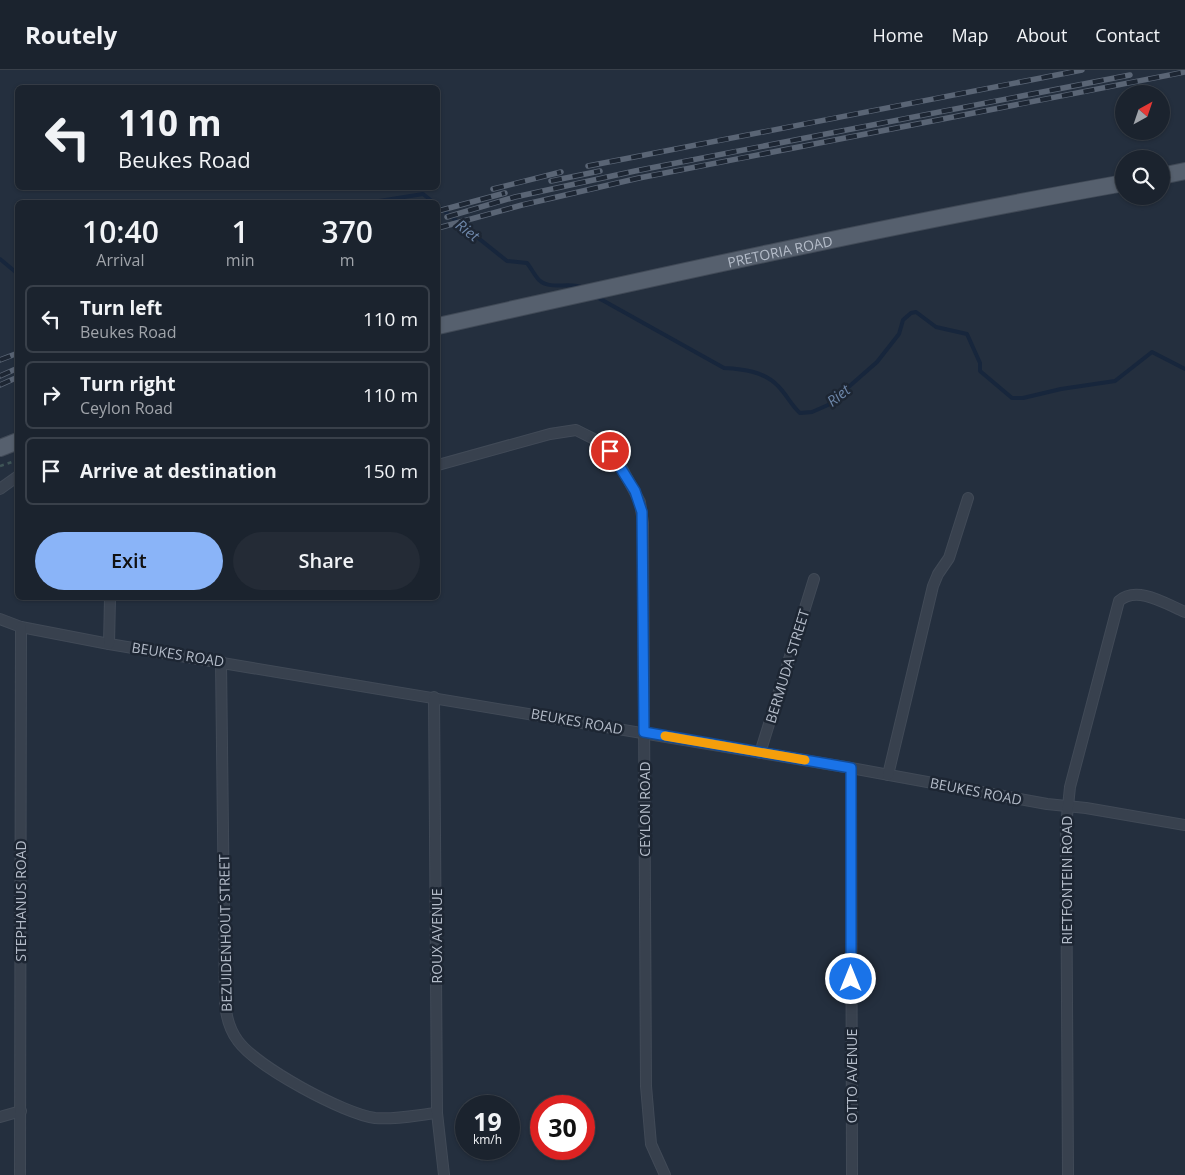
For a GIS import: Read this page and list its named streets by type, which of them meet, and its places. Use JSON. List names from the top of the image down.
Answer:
{
  "streets": {
    "main road": ["PRETORIA ROAD"],
    "street": [
      "BEUKES ROAD",
      "BERMUDA STREET",
      "CEYLON ROAD",
      "RIETFONTEIN ROAD",
      "STEPHANUS ROAD",
      "BEZUIDENHOUT STREET",
      "ROUX AVENUE",
      "OTTO AVENUE"
    ]
  },
  "crossings": [
    ["BEUKES ROAD", "BERMUDA STREET"],
    ["BEUKES ROAD", "CEYLON ROAD"],
    ["BEUKES ROAD", "RIETFONTEIN ROAD"],
    ["BEUKES ROAD", "STEPHANUS ROAD"],
    ["BEUKES ROAD", "BEZUIDENHOUT STREET"],
    ["BEUKES ROAD", "ROUX AVENUE"],
    ["BEUKES ROAD", "OTTO AVENUE"],
    ["BEZUIDENHOUT STREET", "ROUX AVENUE"]
  ],
  "water": ["Riet"],
  "north": "top right",
  "page": {
    "header": "Routely",
    "nav": [
      "Home",
      "Map",
      "About",
      "Contact"
    ],
    "turn": ["110 m", "Beukes Road"],
    "eta": [
      "10:40",
      "Arrival",
      "1",
      "min",
      "370",
      "m"
    ],
    "list": [
      {
        "name": "Turn left",
        "note": "Beukes Road",
        "value": "110 m"
      },
      {
        "name": "Turn right",
        "note": "Ceylon Road",
        "value": "110 m"
      },
      {
        "name": "Arrive at destination",
        "value": "150 m"
      }
    ],
    "buttons": ["Exit", "Share"],
    "speed": "19 km/h",
    "limit": "30"
  }
}
